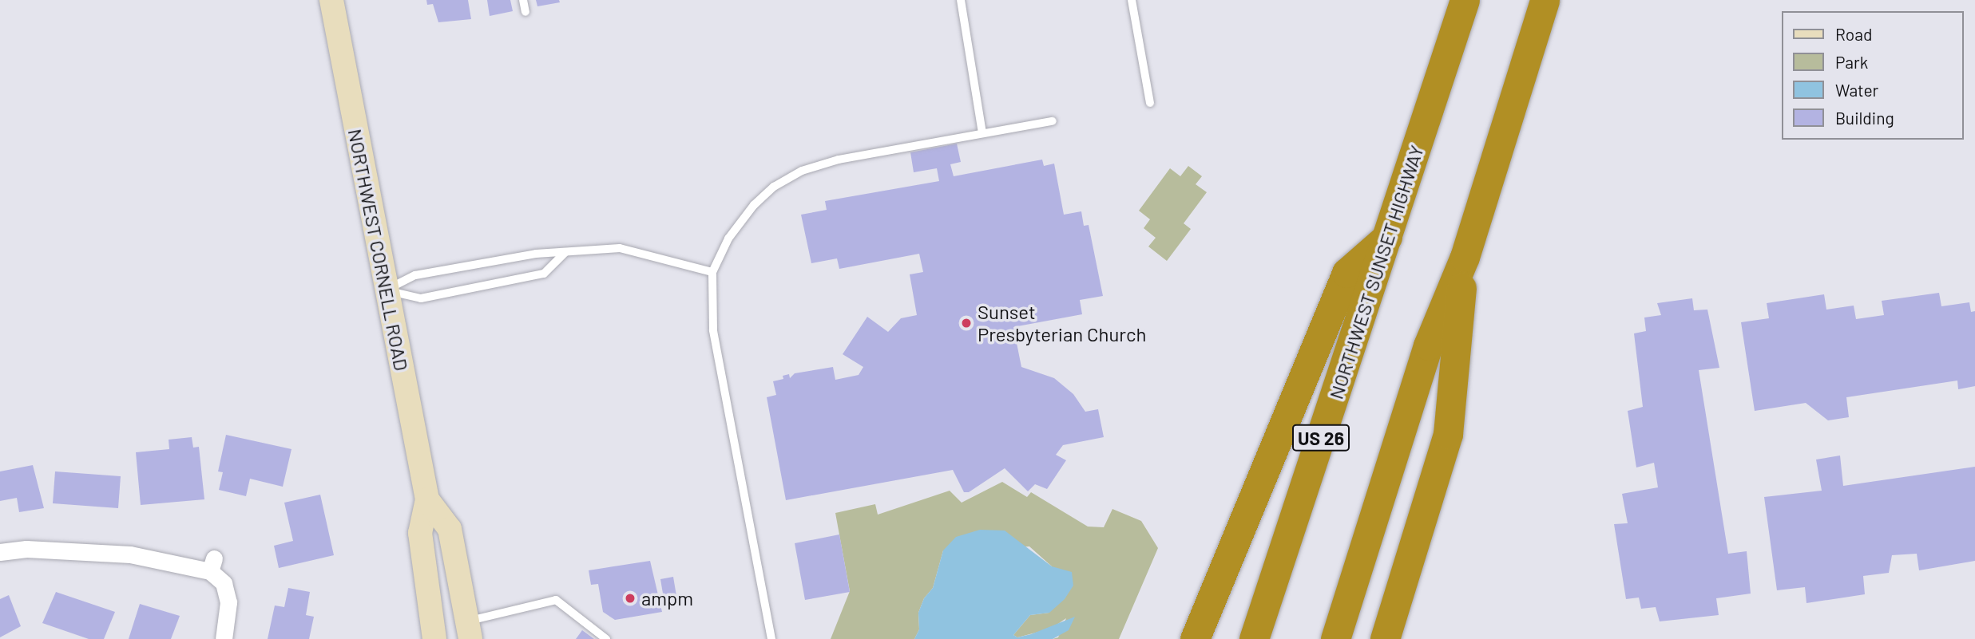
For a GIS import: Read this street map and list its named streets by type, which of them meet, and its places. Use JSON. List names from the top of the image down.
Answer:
{
  "streets": {
    "highway": ["NORTHWEST SUNSET HIGHWAY", "US 26"],
    "main road": ["NORTHWEST CORNELL ROAD"]
  },
  "places": ["Sunset Presbyterian Church", "ampm"],
  "legend": [
    "Road",
    "Park",
    "Water",
    "Building"
  ]
}
